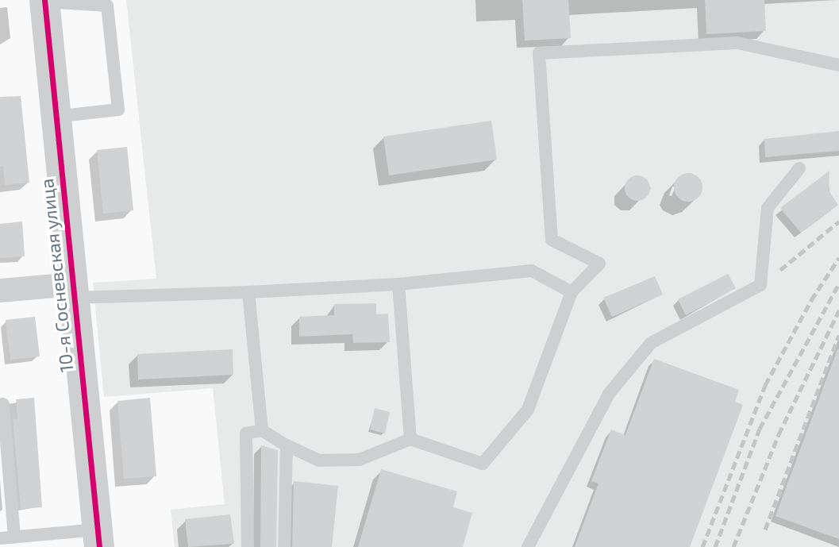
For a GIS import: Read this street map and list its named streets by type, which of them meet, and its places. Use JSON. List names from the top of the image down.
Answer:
{
  "streets": {
    "street": ["10-я Сосневская улица"]
  }
}
